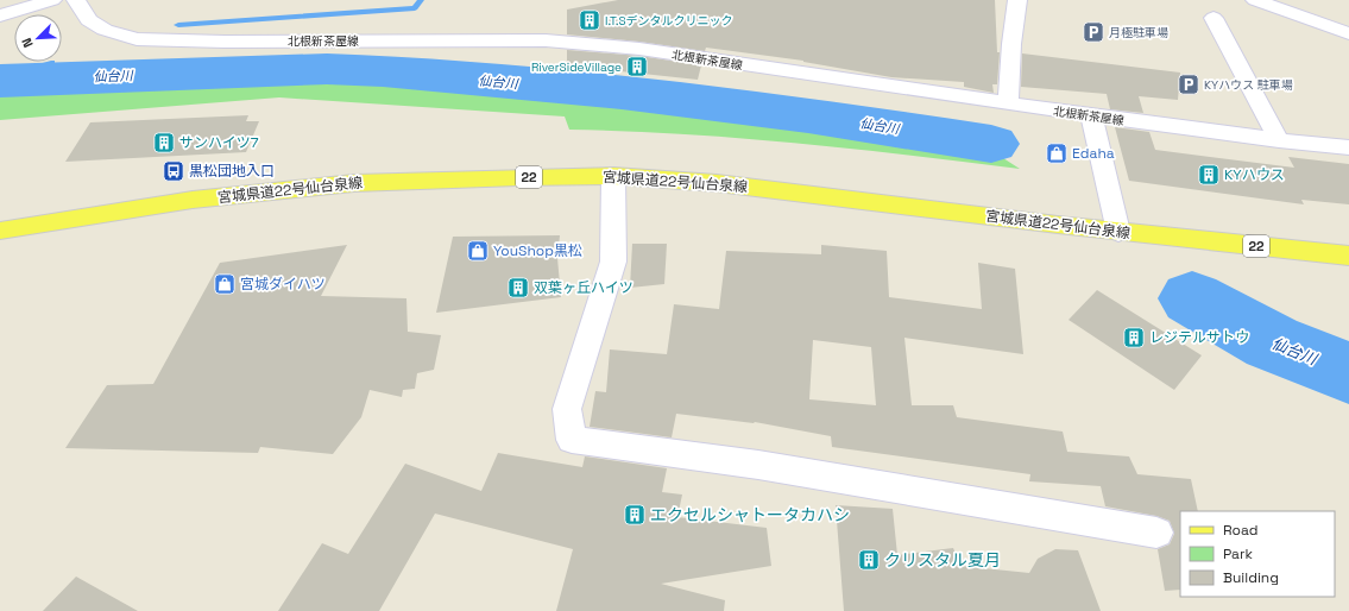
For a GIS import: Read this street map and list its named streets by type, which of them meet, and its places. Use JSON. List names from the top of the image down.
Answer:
{
  "streets": {
    "main road": ["22", "宮城県道22号仙台泉線"],
    "street": ["北根新茶屋線"]
  },
  "water": ["仙台川"],
  "places": {
    "building": [
      "I.T.Sデンタルクリニック",
      "RiverSideVillage",
      "サンハイツ7",
      "KYハウス",
      "双葉ヶ丘ハイツ",
      "レジテルサトウ",
      "エクセルシャトータカハシ",
      "クリスタル夏月"
    ],
    "parking": ["月極駐車場", "KYハウス 駐車場"],
    "shop": ["Edaha", "YouShop黒松", "宮城ダイハツ"],
    "bus stop": ["黒松団地入口"]
  },
  "legend": ["Road", "Park", "Building"],
  "north": "bottom left"
}
